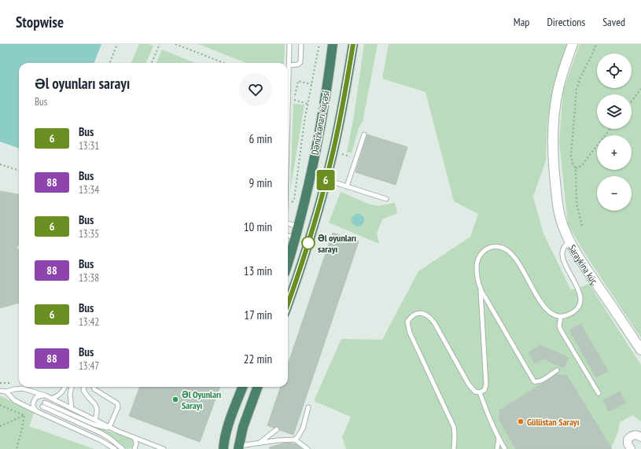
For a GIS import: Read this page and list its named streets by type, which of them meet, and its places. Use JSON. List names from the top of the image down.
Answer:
{
  "streets": {
    "highway": ["Dənizkənarı küçəsi"],
    "street": ["Saraykina küç."]
  },
  "places": ["Əl oyunları sarayı", "Əl Oyunları Sarayı", "Gülüstan Sarayı"],
  "lines": ["bus line 6"],
  "page": {
    "header": "Stopwise",
    "nav": ["Map", "Directions", "Saved"],
    "on_map": "6",
    "map_buttons": ["+", "−"],
    "heading": ["Əl oyunları sarayı", "Bus"],
    "list": [
      {
        "mark": "6",
        "name": "Bus",
        "note": "13:31",
        "value": "6 min"
      },
      {
        "mark": "88",
        "name": "Bus",
        "note": "13:34",
        "value": "9 min"
      },
      {
        "mark": "6",
        "name": "Bus",
        "note": "13:35",
        "value": "10 min"
      },
      {
        "mark": "88",
        "name": "Bus",
        "note": "13:38",
        "value": "13 min"
      },
      {
        "mark": "6",
        "name": "Bus",
        "note": "13:42",
        "value": "17 min"
      },
      {
        "mark": "88",
        "name": "Bus",
        "note": "13:47",
        "value": "22 min"
      }
    ]
  }
}
